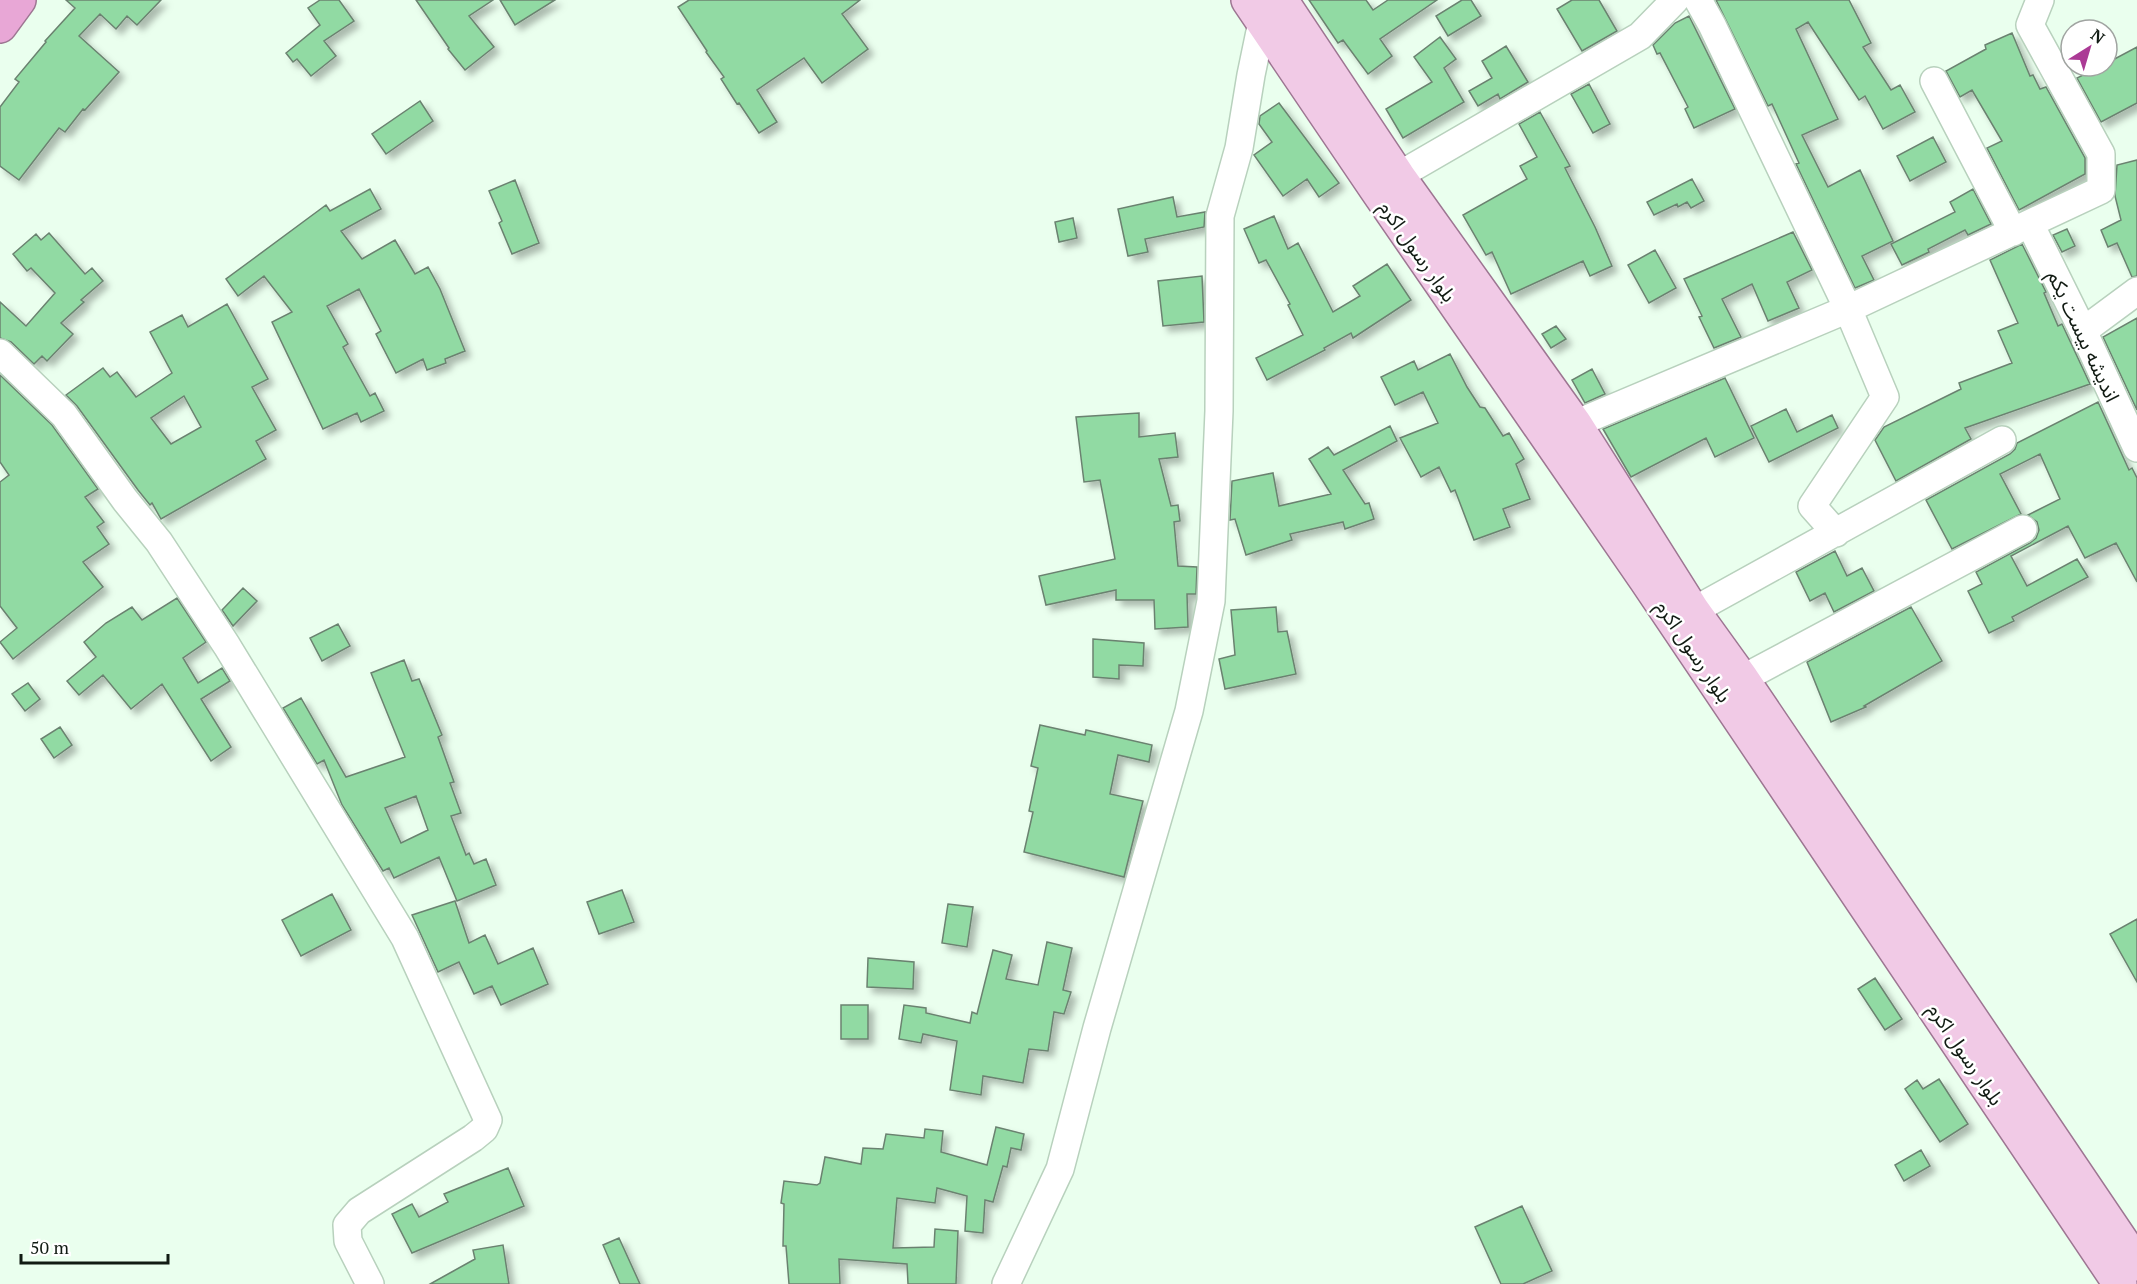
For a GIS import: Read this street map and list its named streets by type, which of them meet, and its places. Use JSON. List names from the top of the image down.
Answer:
{
  "streets": {
    "main road": ["بلوار رسول اکرم"],
    "street": ["اندیشه بیست یکم"]
  },
  "scale_bar": "50 m",
  "north": "top right"
}
